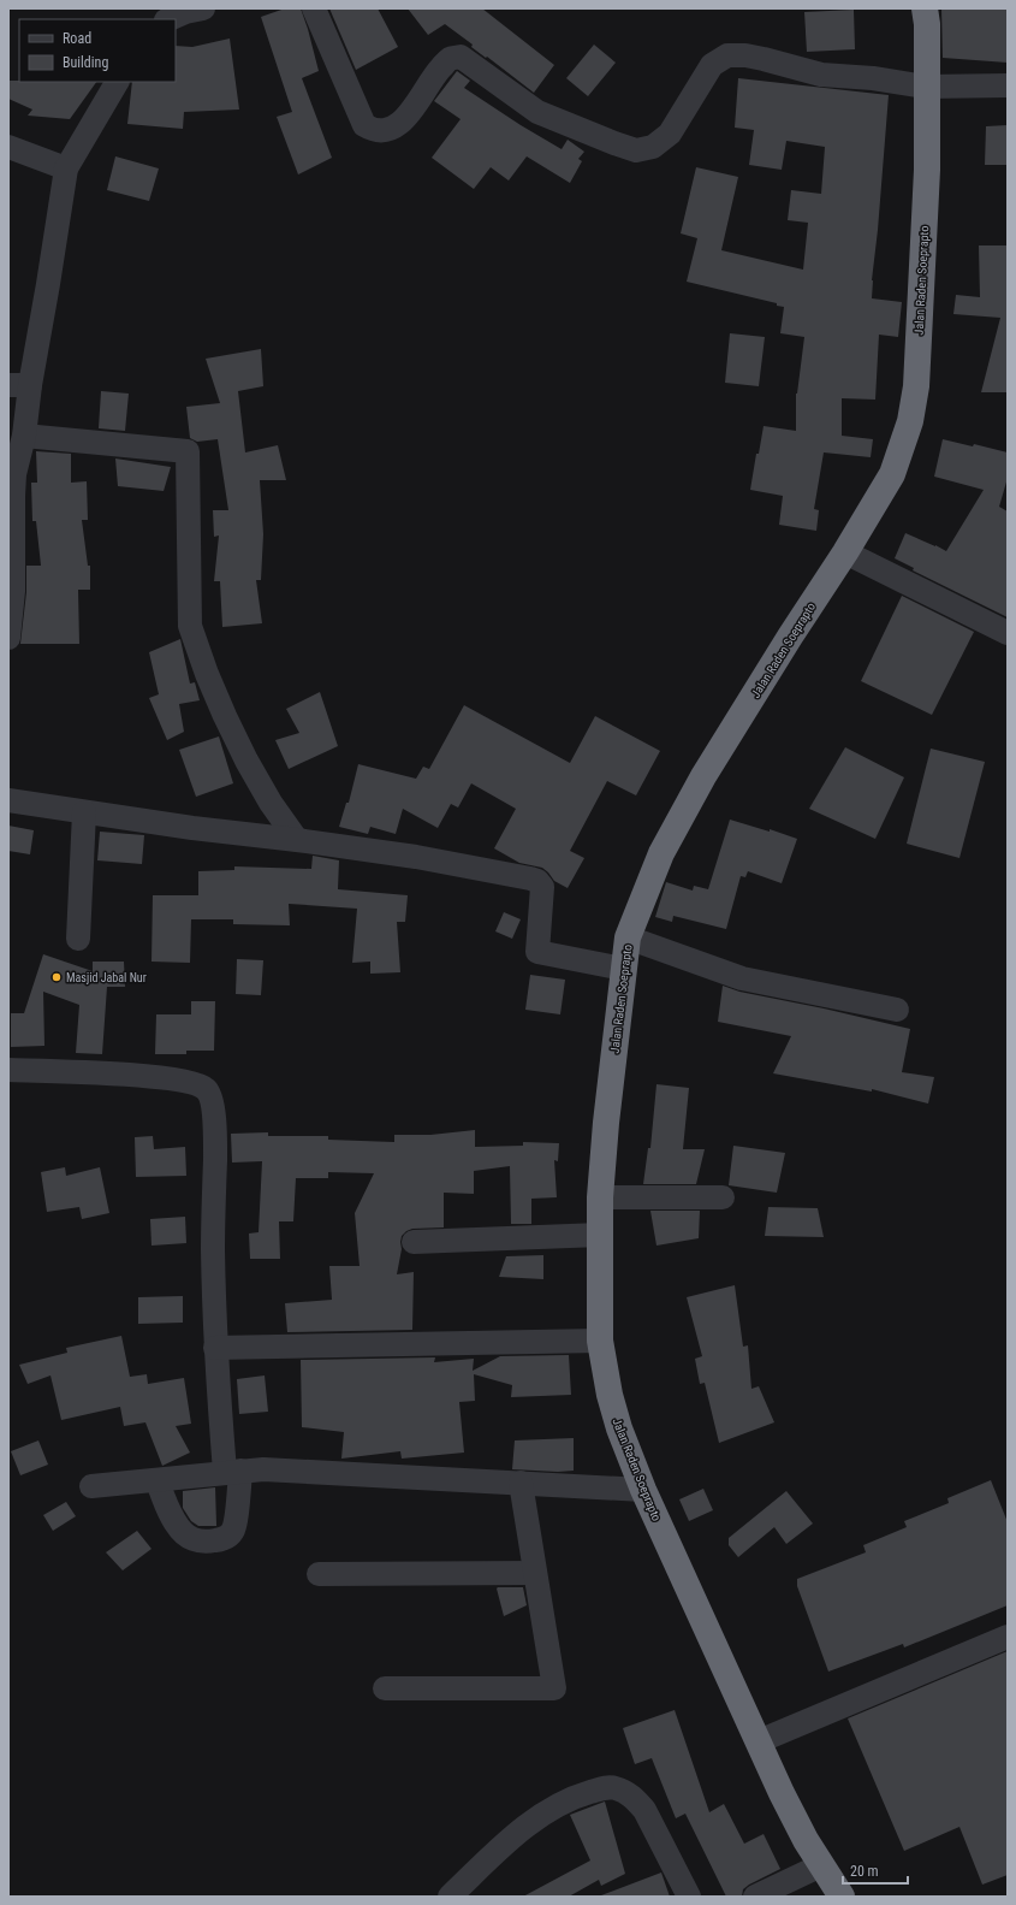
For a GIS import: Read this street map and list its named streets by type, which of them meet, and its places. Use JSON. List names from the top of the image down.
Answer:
{
  "streets": {
    "highway": ["Jalan Raden Soeprapto"]
  },
  "places": ["Masjid Jabal Nur"],
  "legend": ["Road", "Building"],
  "scale_bar": "20 m"
}
